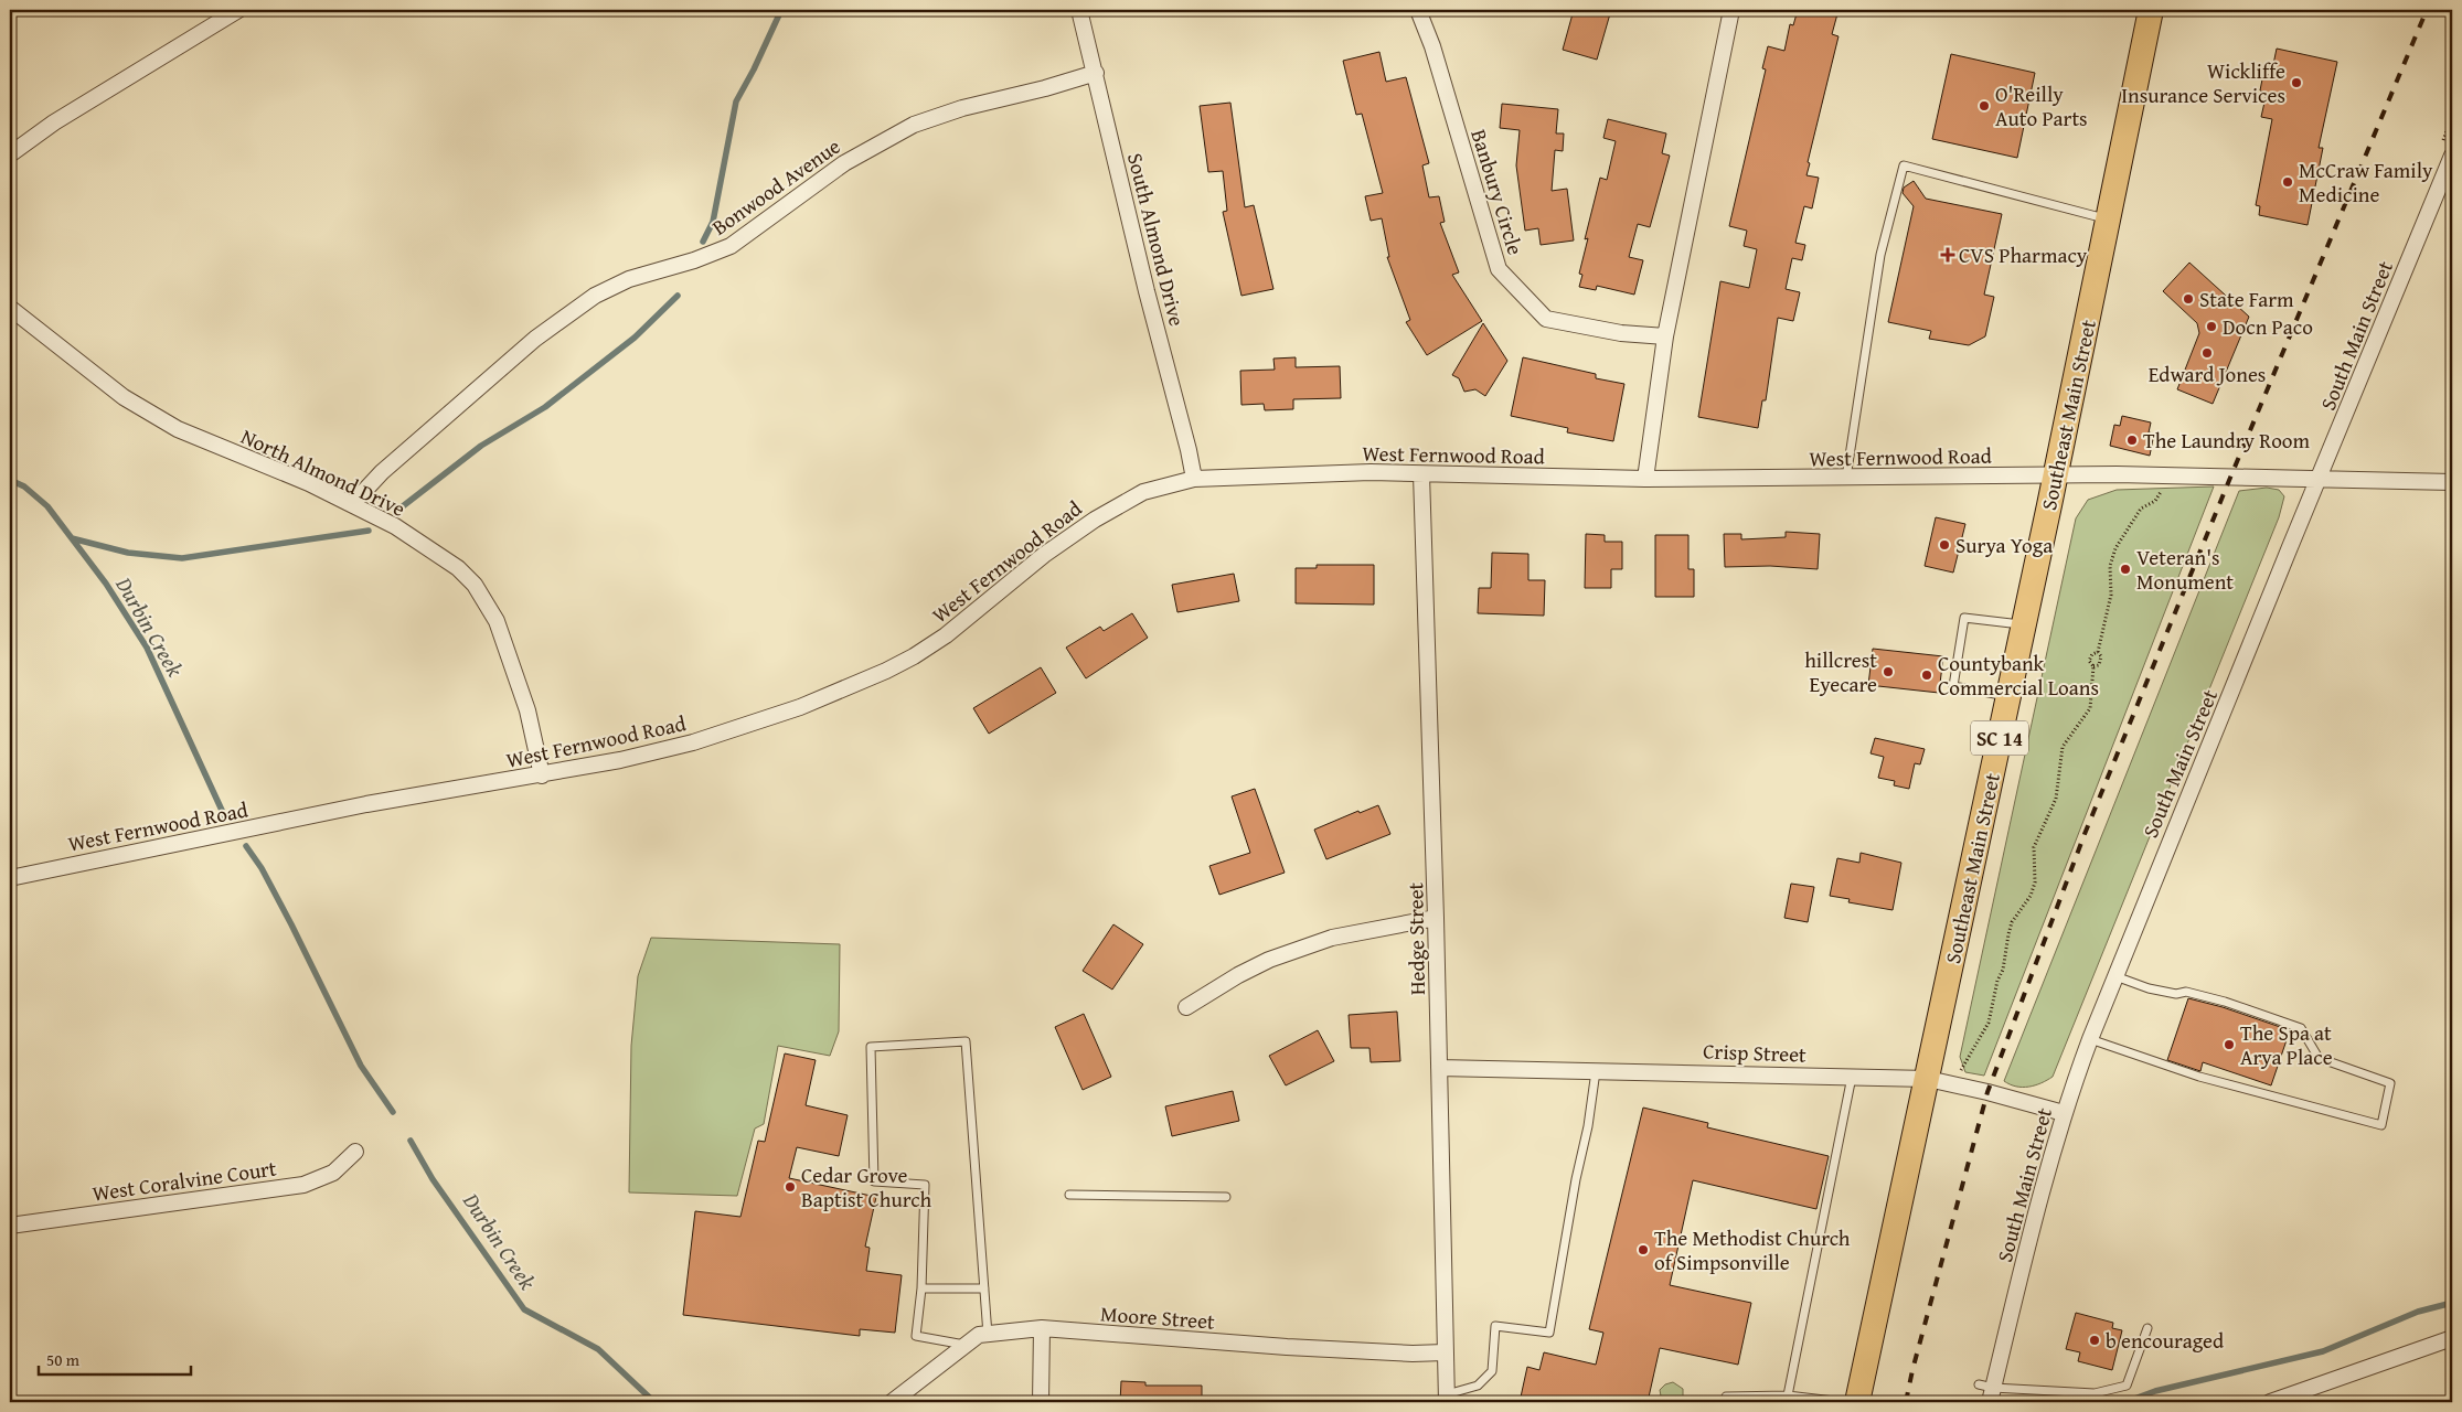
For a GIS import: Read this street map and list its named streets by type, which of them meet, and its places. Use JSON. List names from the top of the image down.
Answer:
{
  "streets": {
    "main road": ["Southeast Main Street", "SC 14"],
    "street": [
      "Bonwood Avenue",
      "Banbury Circle",
      "South Almond Drive",
      "South Main Street",
      "West Fernwood Road",
      "North Almond Drive",
      "Hedge Street",
      "Crisp Street",
      "West Coralvine Court",
      "Moore Street"
    ]
  },
  "crossings": [
    ["Bonwood Avenue", "South Almond Drive"],
    ["Bonwood Avenue", "North Almond Drive"],
    ["South Almond Drive", "West Fernwood Road"],
    ["South Main Street", "West Fernwood Road"],
    ["South Main Street", "Crisp Street"],
    ["Southeast Main Street", "West Fernwood Road"],
    ["Southeast Main Street", "Crisp Street"],
    ["West Fernwood Road", "North Almond Drive"],
    ["West Fernwood Road", "Hedge Street"],
    ["Hedge Street", "Crisp Street"],
    ["Hedge Street", "Moore Street"]
  ],
  "water": ["Durbin Creek"],
  "places": {
    "other": [
      "Wickliffe Insurance Services",
      "O'Reilly Auto Parts",
      "McCraw Family Medicine",
      "State Farm",
      "Docn Paco",
      "Edward Jones",
      "The Laundry Room",
      "Surya Yoga",
      "Veteran's Monument",
      "hillcrest Eyecare",
      "Countybank Commercial Loans",
      "The Spa at Arya Place",
      "Cedar Grove Baptist Church",
      "The Methodist Church of Simpsonville",
      "b encouraged"
    ],
    "health": ["CVS Pharmacy"]
  },
  "scale_bar": "50 m"
}
